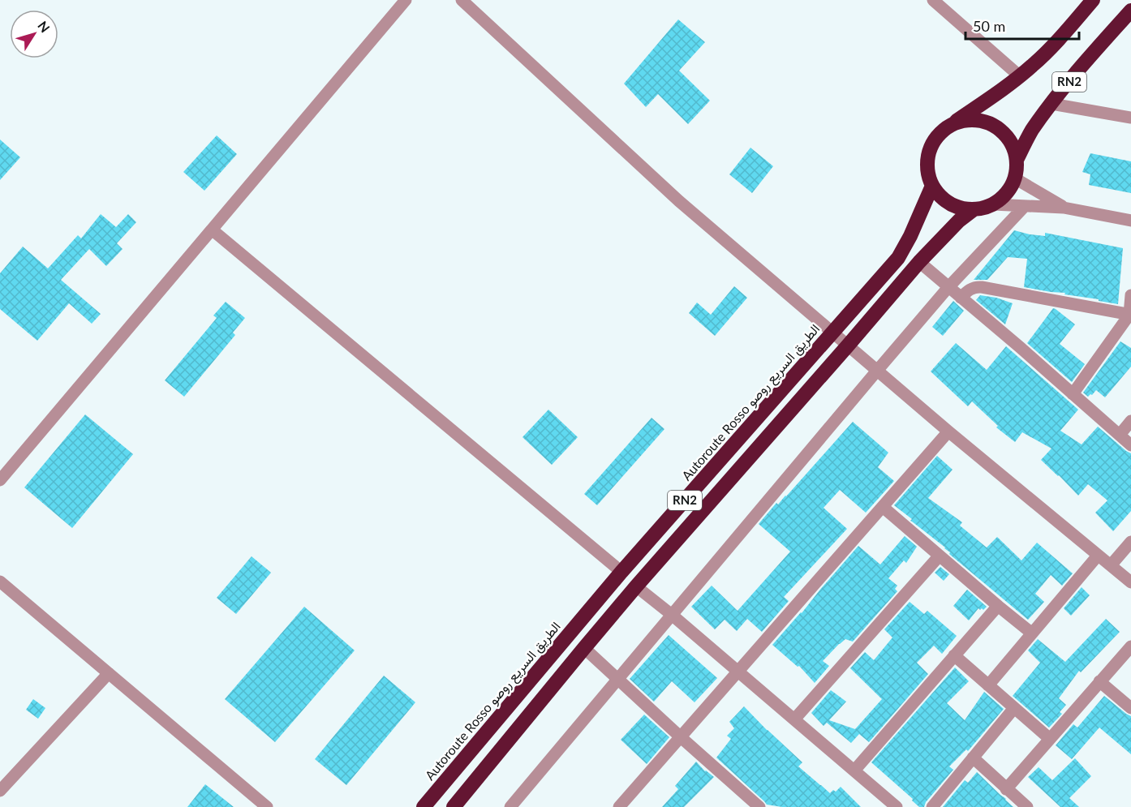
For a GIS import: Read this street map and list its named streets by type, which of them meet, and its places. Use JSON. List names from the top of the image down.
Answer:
{
  "streets": {
    "highway": ["RN2", "Autoroute Rosso الطريق السريع روصو"]
  },
  "crossings": [
    ["RN2", "Autoroute Rosso الطريق السريع روصو"]
  ],
  "scale_bar": "50 m",
  "north": "top right"
}
